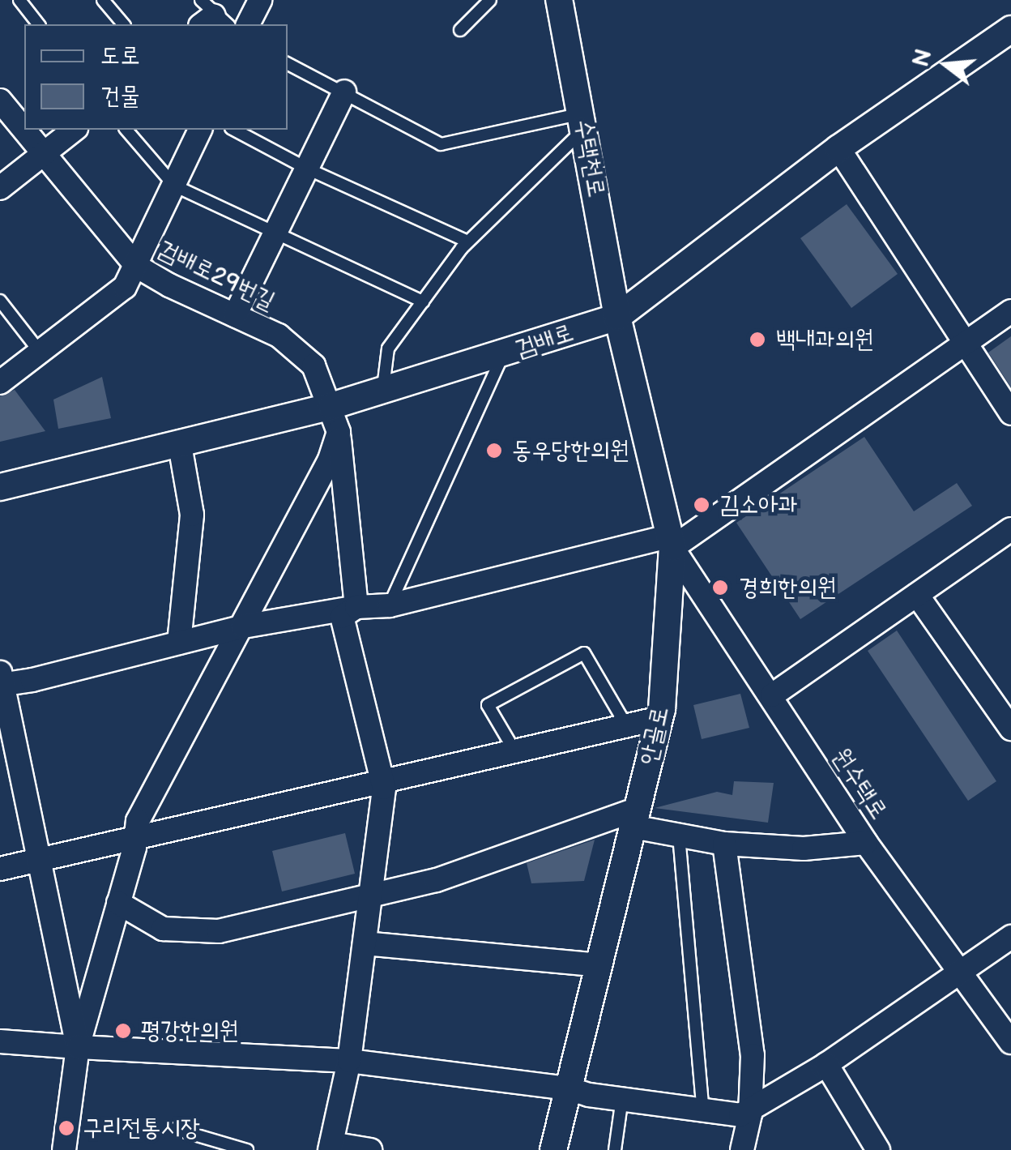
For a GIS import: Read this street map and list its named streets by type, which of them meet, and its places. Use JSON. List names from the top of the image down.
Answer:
{
  "streets": {
    "street": [
      "수택천로",
      "검배로29번길",
      "검배로",
      "안골로",
      "원수택로"
    ]
  },
  "crossings": [
    ["수택천로", "검배로"],
    ["수택천로", "안골로"],
    ["검배로29번길", "검배로"],
    ["검배로", "안골로"],
    ["안골로", "원수택로"]
  ],
  "places": [
    "백내과의원",
    "동우당한의원",
    "김소아과",
    "경희한의원",
    "평강한의원",
    "구리전통시장"
  ],
  "legend": ["도로", "건물"],
  "north": "left"
}
